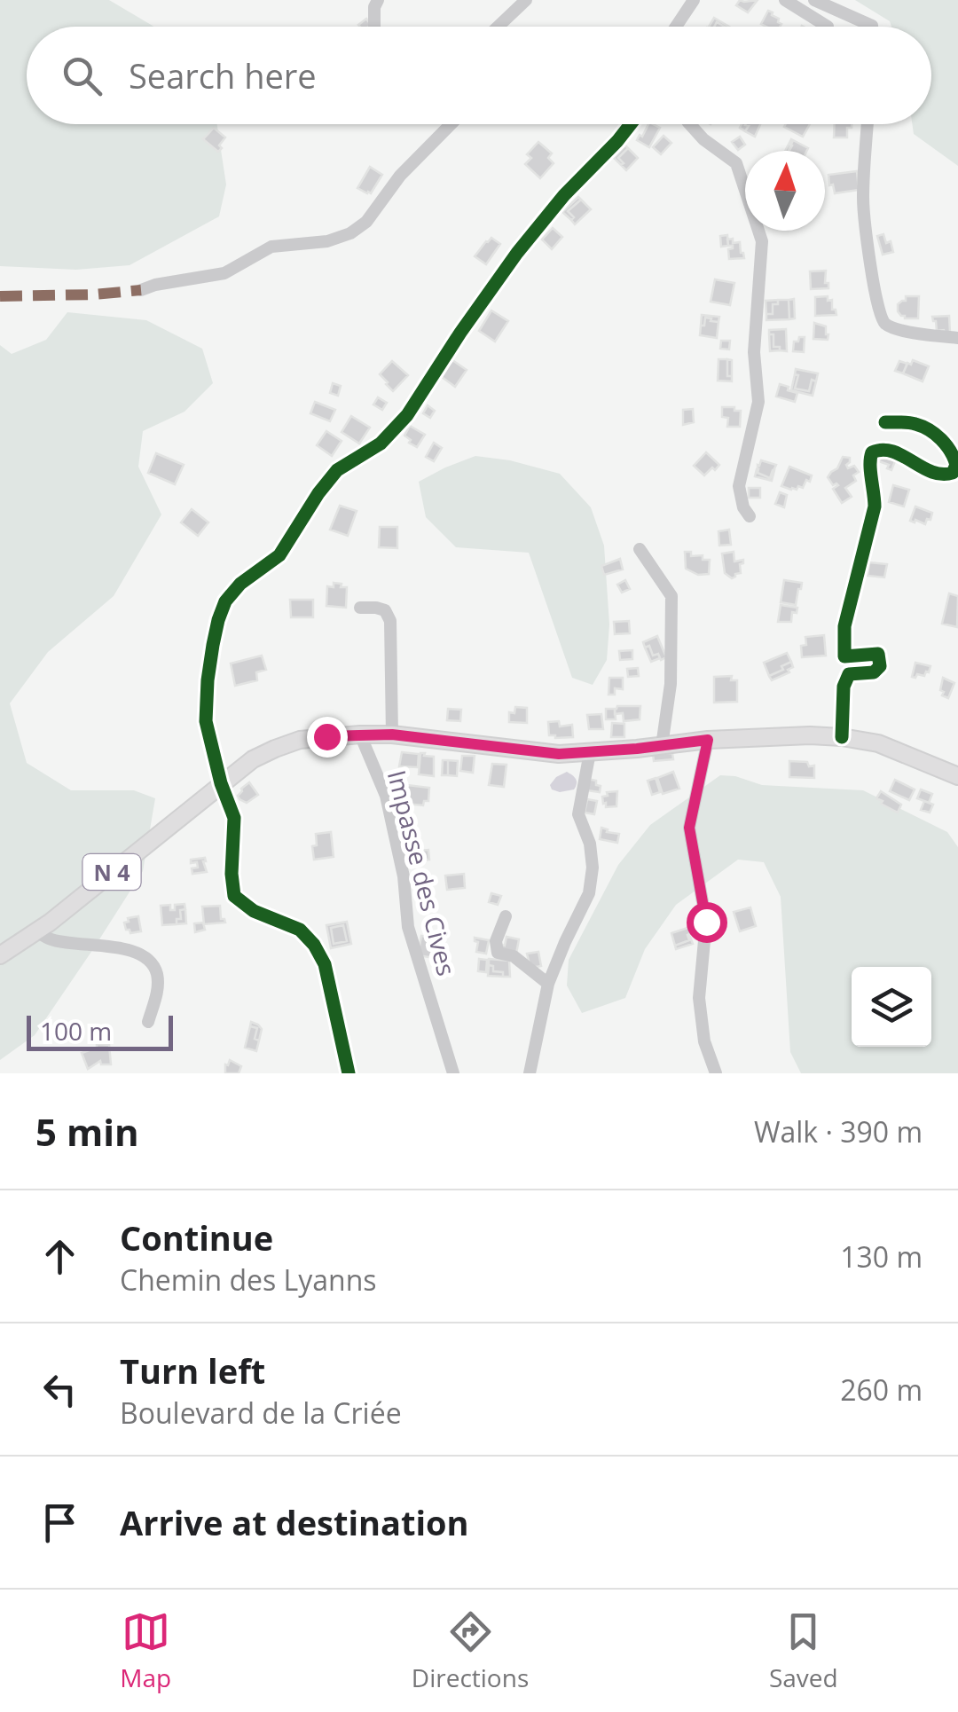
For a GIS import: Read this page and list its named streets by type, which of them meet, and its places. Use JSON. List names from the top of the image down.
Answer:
{
  "streets": {
    "main road": ["N 4"],
    "street": ["Impasse des Cives"]
  },
  "crossings": [
    ["N 4", "Impasse des Cives"]
  ],
  "scale_bar": "100 m",
  "north": "top",
  "page": {
    "search": "Search here",
    "scale": "100 m",
    "heading": ["5 min", "Walk · 390 m"],
    "list": [
      ["Continue", "Chemin des Lyanns", "130 m"],
      ["Turn left", "Boulevard de la Criée", "260 m"],
      "Arrive at destination"
    ],
    "nav": ["Map", "Directions", "Saved"]
  }
}
